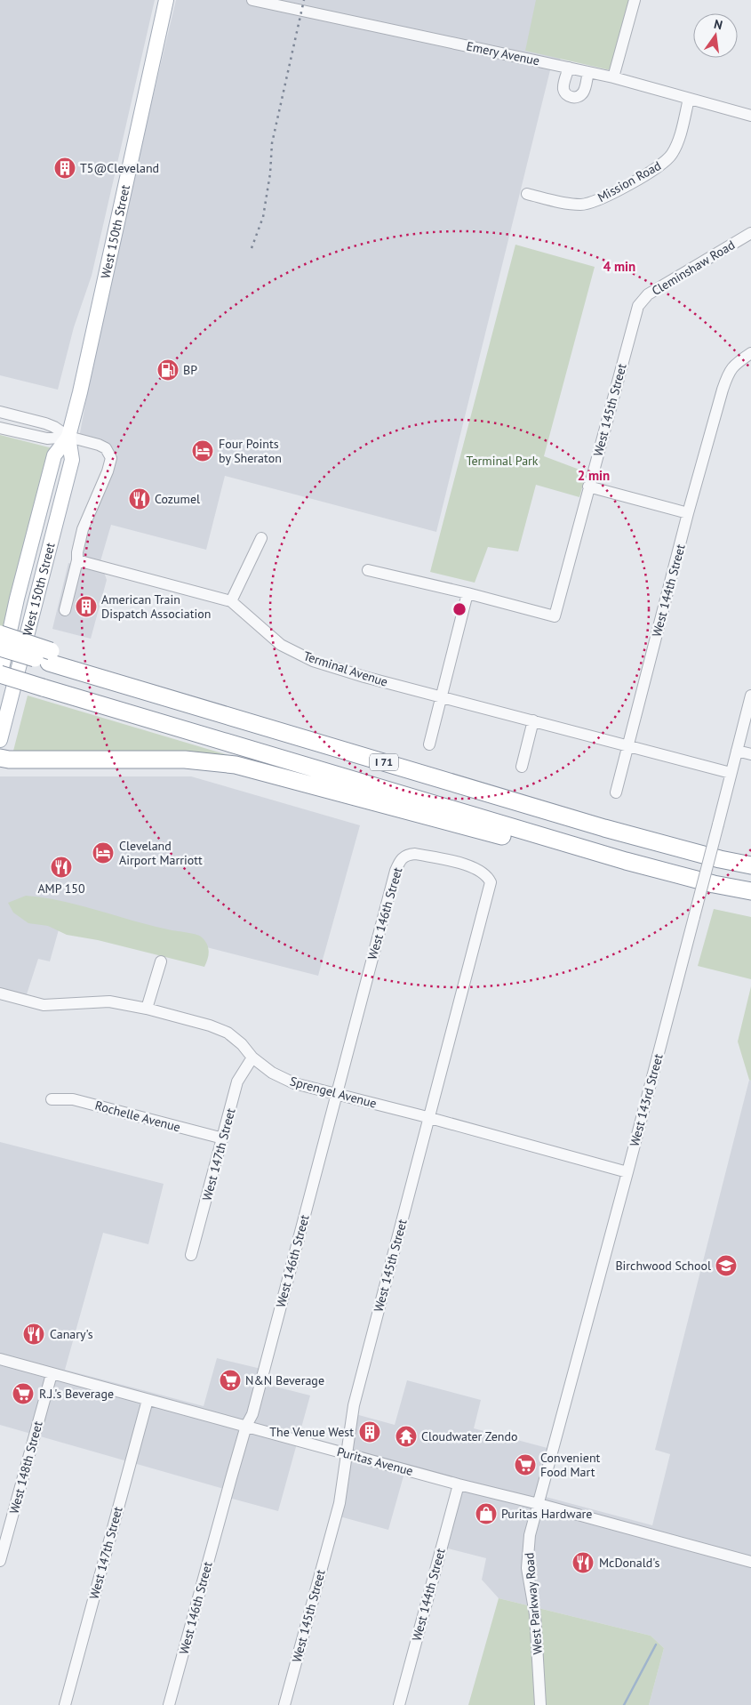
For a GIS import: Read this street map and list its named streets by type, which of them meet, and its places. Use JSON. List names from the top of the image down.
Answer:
{
  "streets": {
    "highway": ["I 71"],
    "main road": ["West 150th Street"],
    "street": [
      "Emery Avenue",
      "Mission Road",
      "Cleminshaw Road",
      "West 145th Street",
      "West 144th Street",
      "Terminal Avenue",
      "West 146th Street",
      "Sprengel Avenue",
      "West 143rd Street",
      "Rochelle Avenue",
      "West 147th Street",
      "Puritas Avenue",
      "West 148th Street",
      "West Parkway Road"
    ]
  },
  "crossings": [
    ["Emery Avenue", "Mission Road"],
    ["West 150th Street", "I 71"],
    ["Cleminshaw Road", "West 145th Street"],
    ["West 145th Street", "West 146th Street"],
    ["West 145th Street", "Sprengel Avenue"],
    ["West 145th Street", "Puritas Avenue"],
    ["West 144th Street", "Terminal Avenue"],
    ["West 144th Street", "Puritas Avenue"],
    ["Terminal Avenue", "West 143rd Street"],
    ["West 146th Street", "Sprengel Avenue"],
    ["West 146th Street", "Puritas Avenue"],
    ["Sprengel Avenue", "West 143rd Street"],
    ["Sprengel Avenue", "West 147th Street"],
    ["West 143rd Street", "Puritas Avenue"],
    ["West 143rd Street", "West Parkway Road"],
    ["Rochelle Avenue", "West 147th Street"],
    ["West 147th Street", "Puritas Avenue"],
    ["Puritas Avenue", "West 148th Street"],
    ["Puritas Avenue", "West Parkway Road"]
  ],
  "parks": ["Terminal Park"],
  "places": {
    "building": ["T5@Cleveland", "American Train Dispatch Association", "The Venue West"],
    "fuel station": ["BP"],
    "hotel": ["Four Points by Sheraton", "Cleveland Airport Marriott"],
    "restaurant": [
      "Cozumel",
      "AMP 150",
      "Canary's",
      "McDonald's"
    ],
    "school or university": ["Birchwood School"],
    "supermarket": ["N&N Beverage", "R.J.'s Beverage", "Convenient Food Mart"],
    "temple": ["Cloudwater Zendo"],
    "shop": ["Puritas Hardware"]
  },
  "north": "top",
  "rings": ["4 min", "2 min"]
}
